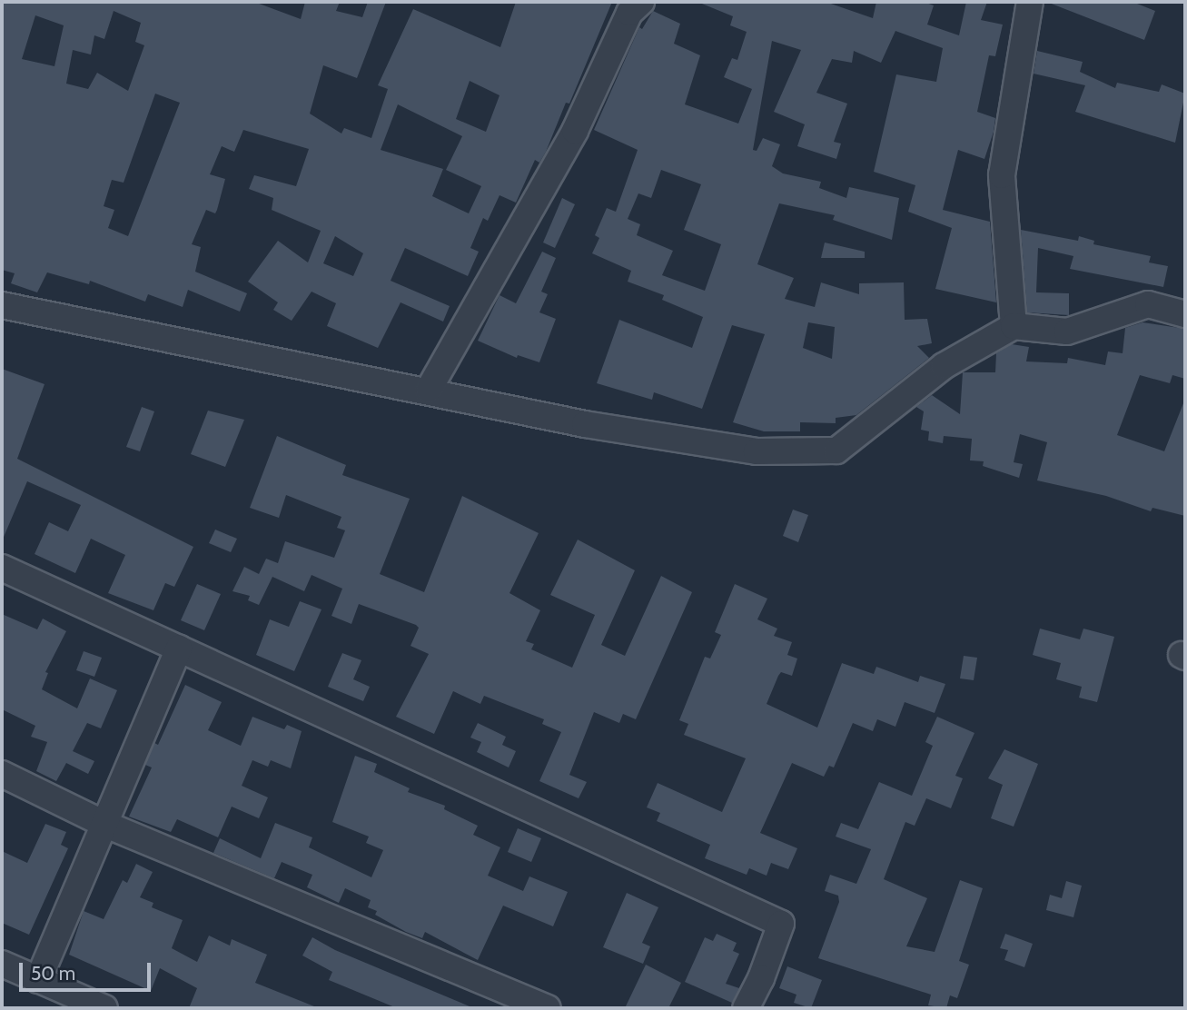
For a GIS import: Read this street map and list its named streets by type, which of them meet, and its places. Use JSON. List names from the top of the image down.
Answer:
{
  "scale_bar": "50 m"
}
